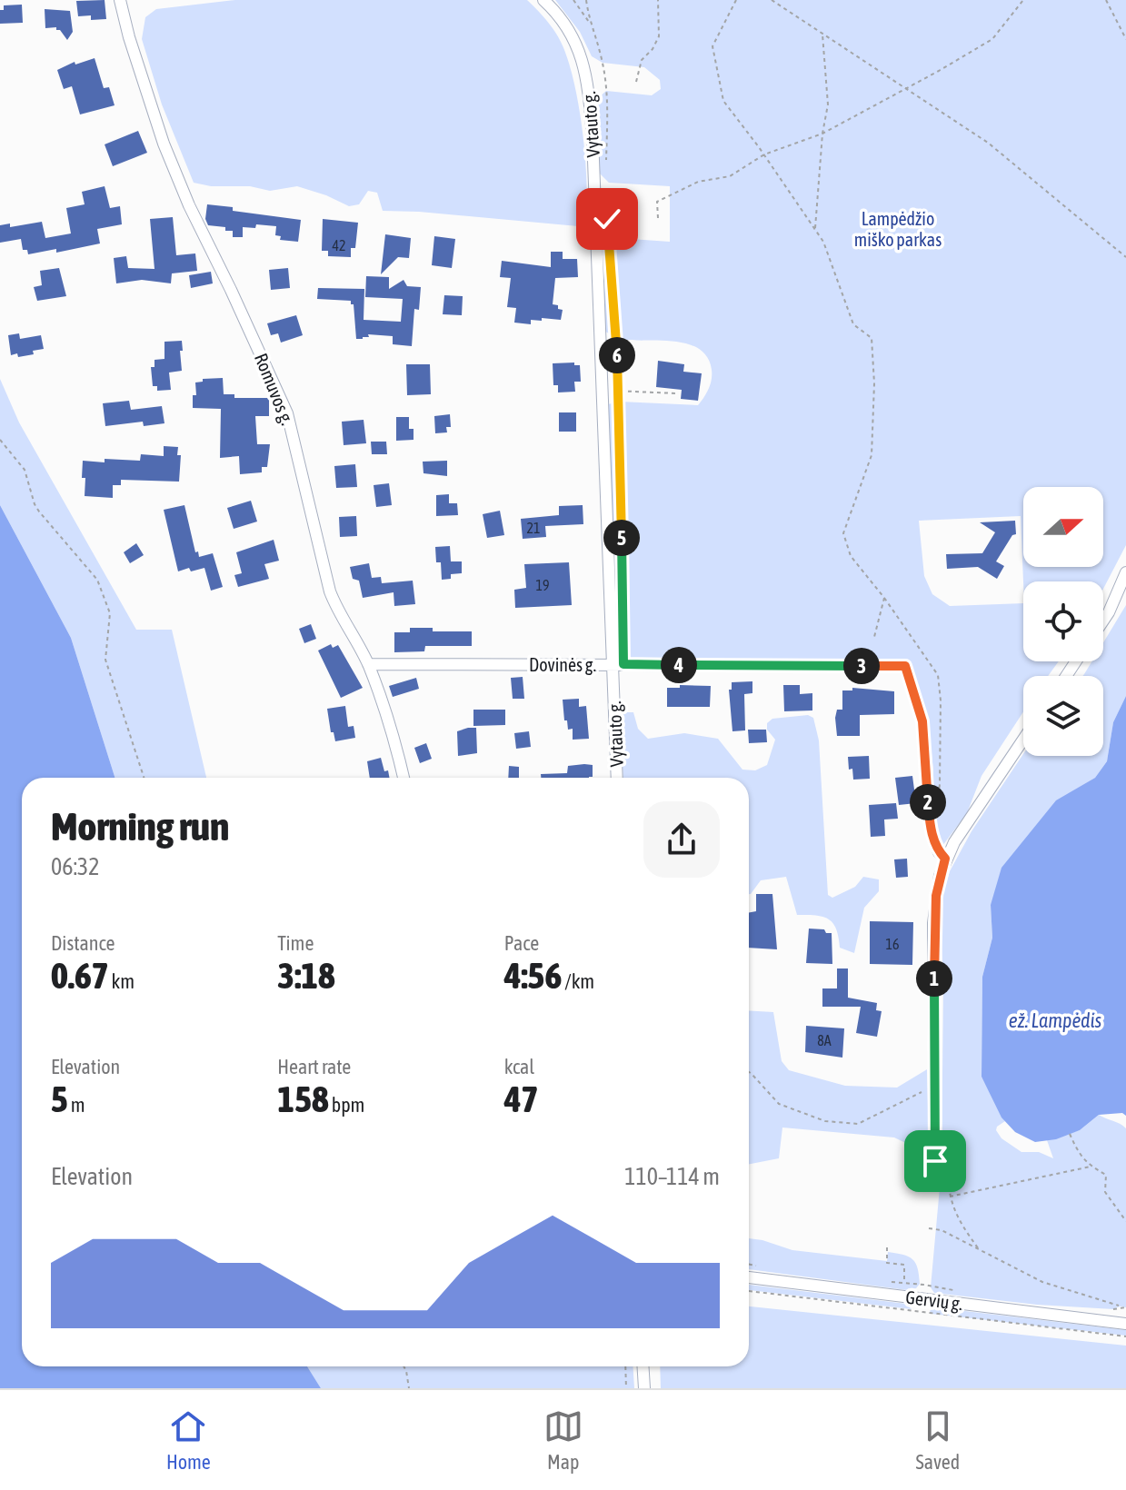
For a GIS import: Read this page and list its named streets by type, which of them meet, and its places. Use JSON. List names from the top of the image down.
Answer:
{
  "streets": {
    "street": [
      "Vytauto g.",
      "Romuvos g.",
      "Dovinės g.",
      "Gervių g."
    ]
  },
  "crossings": [
    ["Vytauto g.", "Dovinės g."],
    ["Romuvos g.", "Dovinės g."]
  ],
  "water": ["ež. Lampėdis"],
  "parks": ["Lampėdžio miško parkas"],
  "house_numbers": [
    "42",
    "21",
    "19",
    "16",
    "8A"
  ],
  "north": "right",
  "page": {
    "pins": [
      "6",
      "5",
      "4",
      "3",
      "2",
      "1"
    ],
    "heading": ["Morning run", "06:32"],
    "stats": [
      ["Distance", "0.67 km"],
      ["Time", "3:18"],
      ["Pace", "4:56 /km"],
      ["Elevation", "5 m"],
      ["Heart rate", "158 bpm"],
      ["kcal", "47"]
    ],
    "chart": ["Elevation", "110–114 m"],
    "tabs": ["Home", "Map", "Saved"]
  }
}
